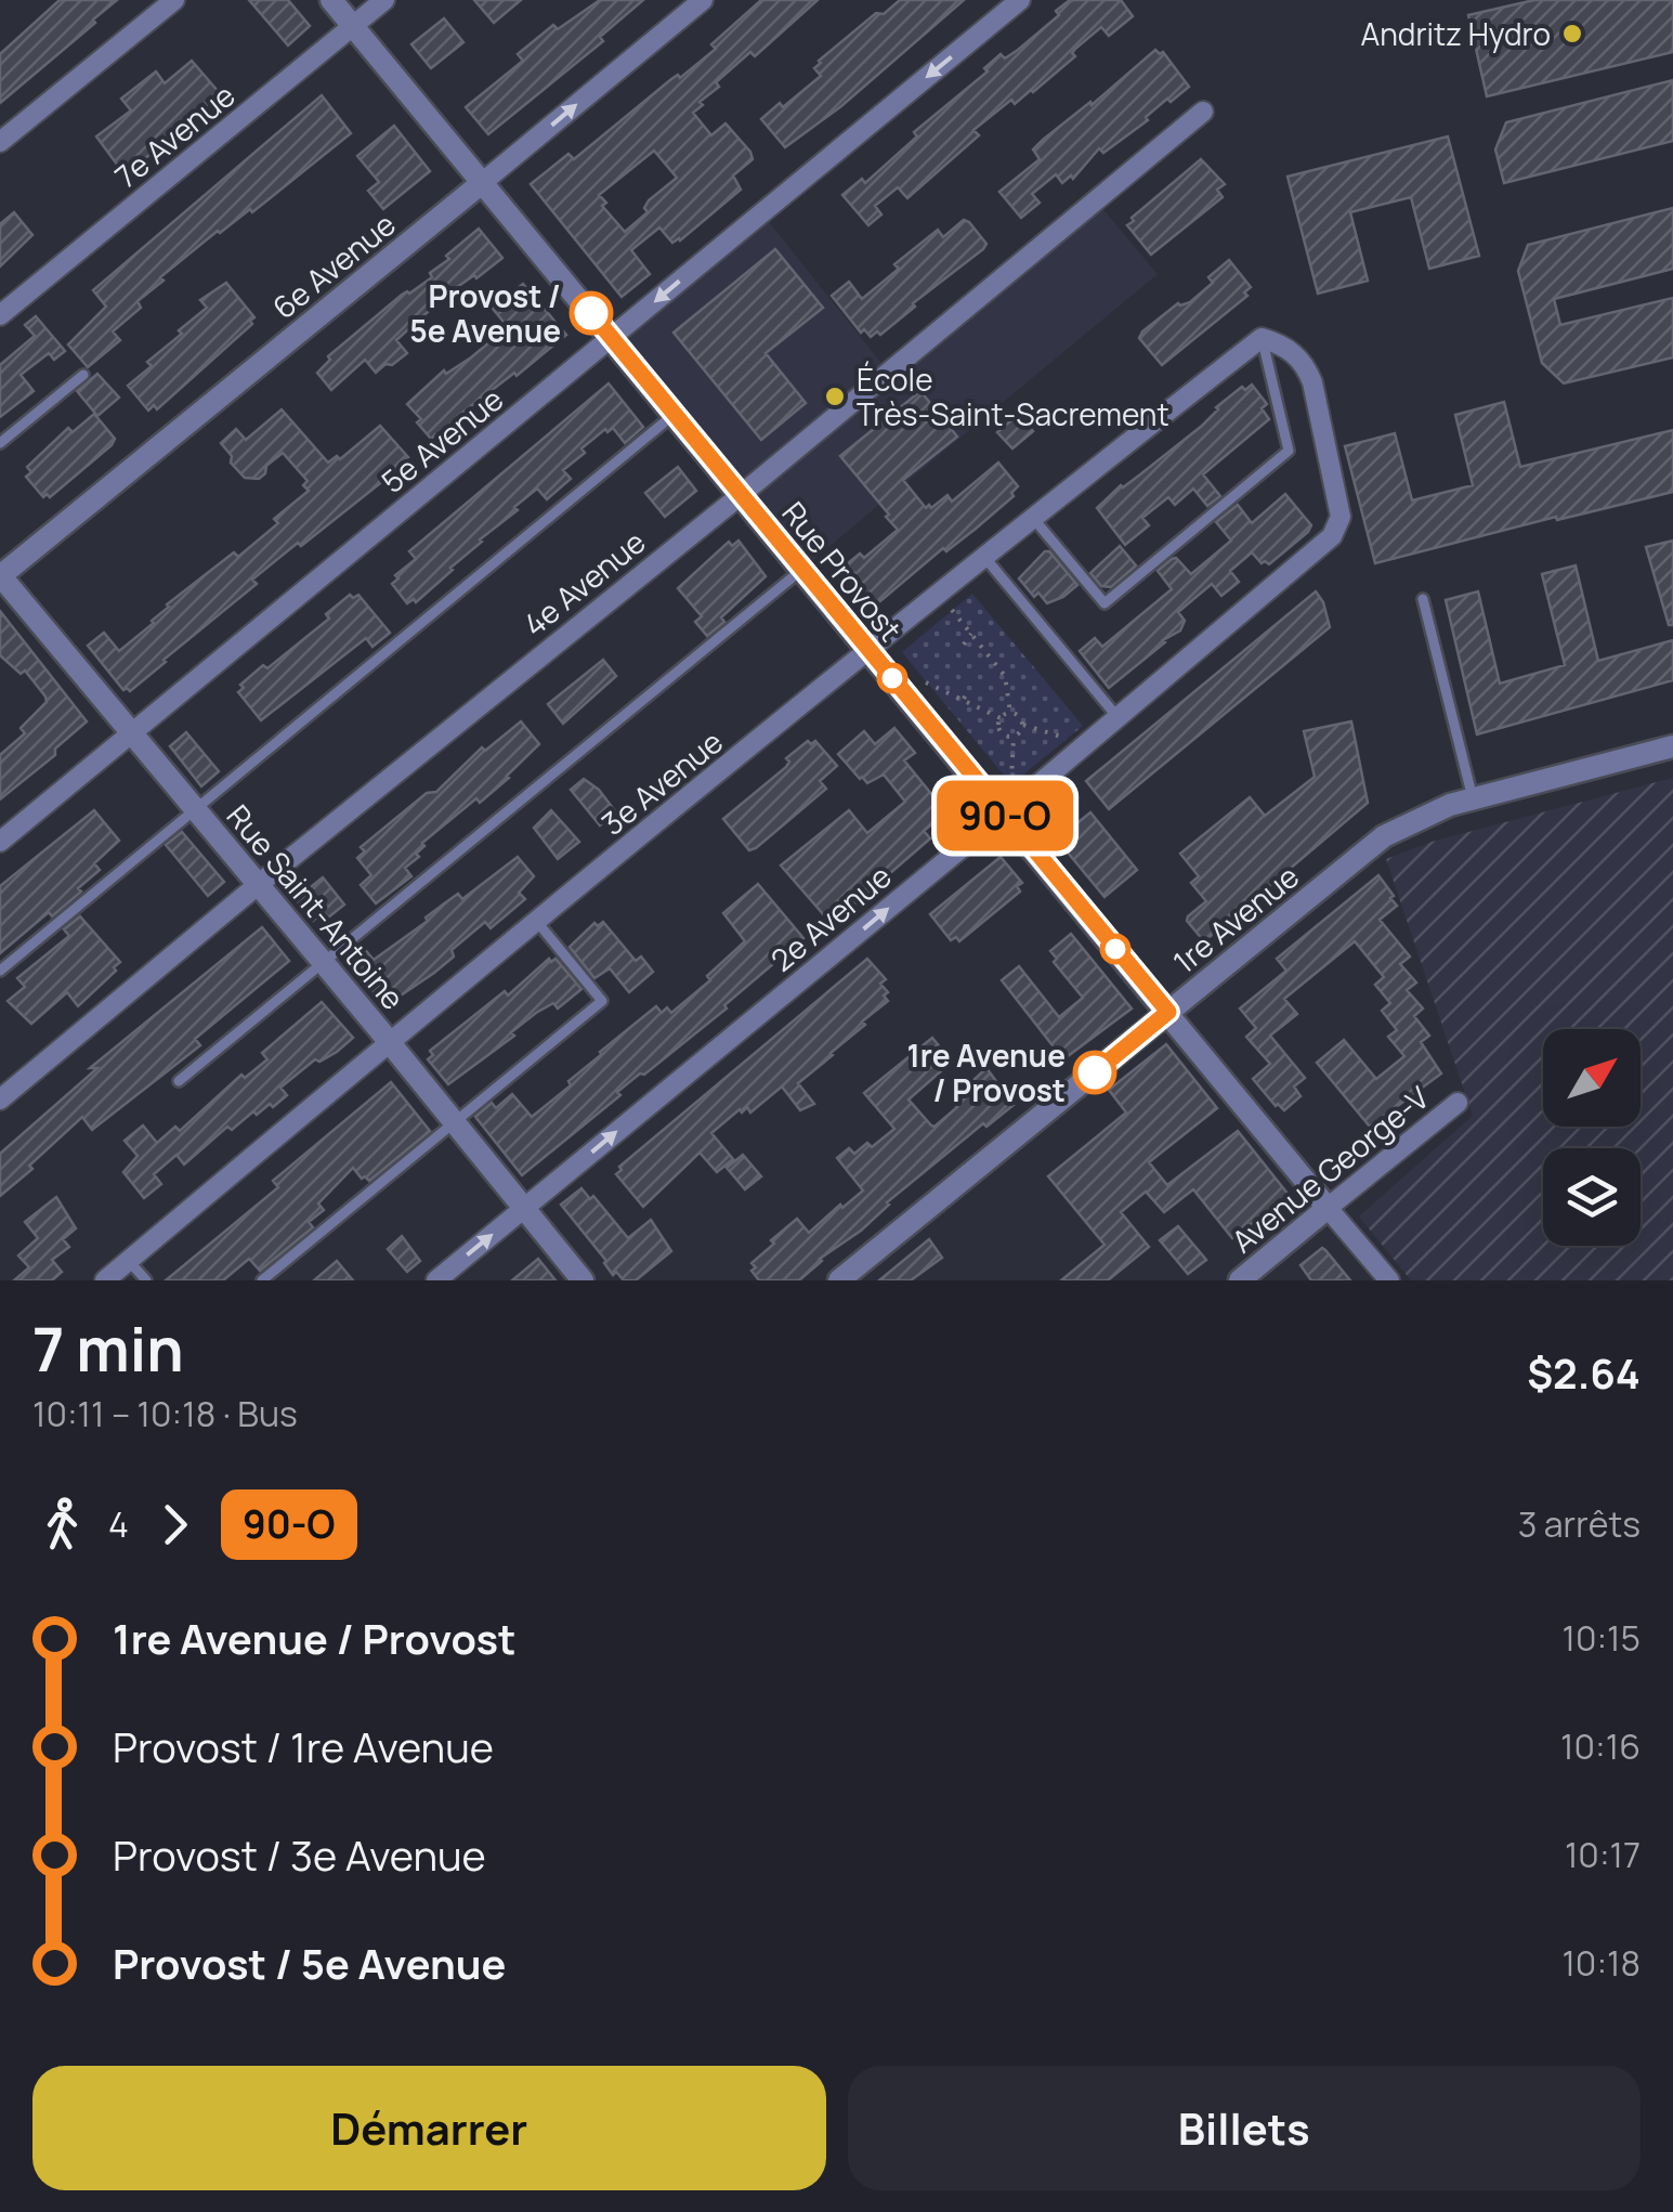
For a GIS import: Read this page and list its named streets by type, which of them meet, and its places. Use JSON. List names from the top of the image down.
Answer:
{
  "streets": {
    "street": [
      "7e Avenue",
      "6e Avenue",
      "5e Avenue",
      "Rue Provost",
      "4e Avenue",
      "3e Avenue",
      "Rue Saint-Antoine",
      "2e Avenue",
      "1re Avenue",
      "Avenue George-V"
    ]
  },
  "crossings": [
    ["7e Avenue", "Rue Provost"],
    ["6e Avenue", "Rue Provost"],
    ["6e Avenue", "Rue Saint-Antoine"],
    ["5e Avenue", "Rue Provost"],
    ["5e Avenue", "Rue Saint-Antoine"],
    ["Rue Provost", "4e Avenue"],
    ["Rue Provost", "3e Avenue"],
    ["Rue Provost", "2e Avenue"],
    ["Rue Provost", "1re Avenue"],
    ["Rue Provost", "Avenue George-V"],
    ["4e Avenue", "Rue Saint-Antoine"],
    ["3e Avenue", "Rue Saint-Antoine"],
    ["3e Avenue", "2e Avenue"],
    ["Rue Saint-Antoine", "2e Avenue"]
  ],
  "one_way": ["5e Avenue", "2e Avenue"],
  "places": [
    "Andritz Hydro",
    "Provost / 5e Avenue",
    "École Très-Saint-Sacrement",
    "1re Avenue / Provost"
  ],
  "lines": ["bus line 90-O"],
  "north": "top right",
  "page": {
    "on_map": "90-O",
    "heading": ["7 min", "10:11 – 10:18 · Bus", "$2.64"],
    "legs": ["4", "90-O", "3 arrêts"],
    "list": [
      {
        "name": "1re Avenue / Provost",
        "value": "10:15"
      },
      {
        "name": "Provost / 1re Avenue",
        "value": "10:16"
      },
      {
        "name": "Provost / 3e Avenue",
        "value": "10:17"
      },
      {
        "name": "Provost / 5e Avenue",
        "value": "10:18"
      }
    ],
    "buttons": ["Démarrer", "Billets"]
  }
}
